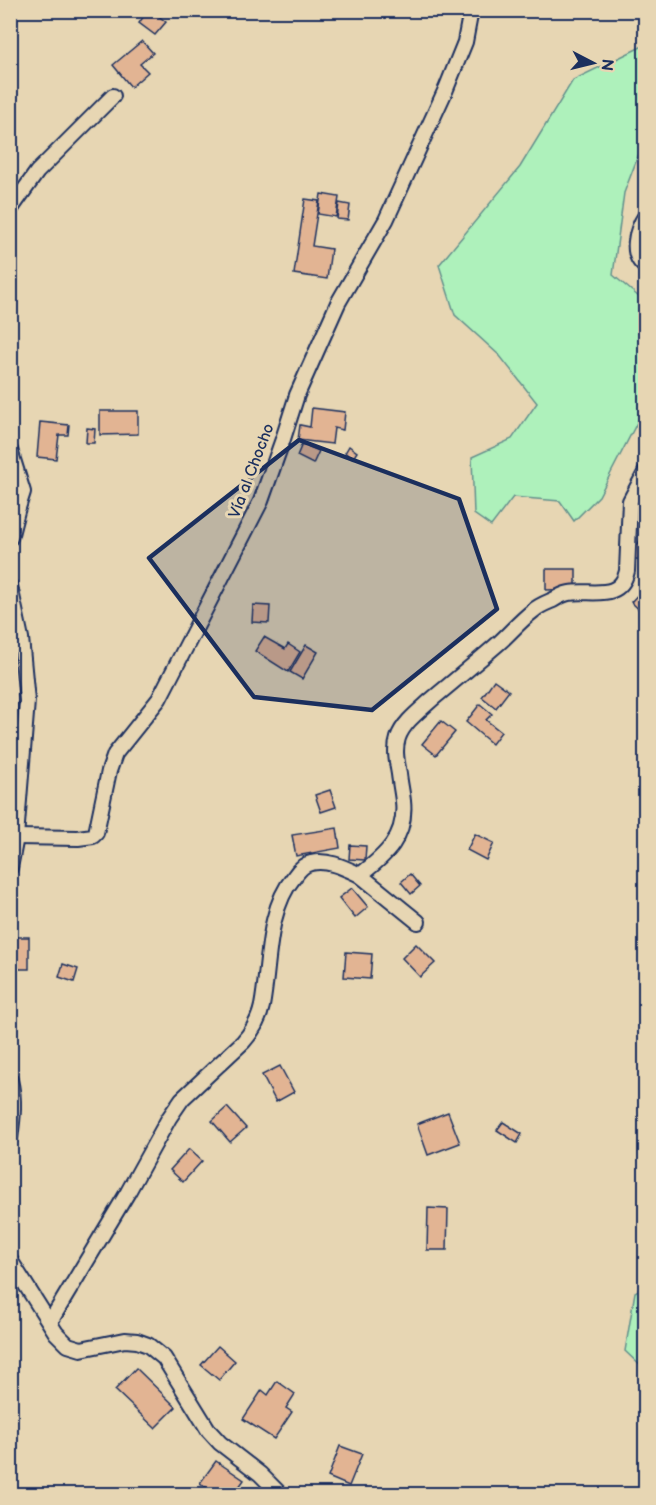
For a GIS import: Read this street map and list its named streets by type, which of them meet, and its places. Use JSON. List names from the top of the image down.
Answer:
{
  "streets": {
    "street": ["Vía al Chocho"]
  },
  "north": "right"
}
